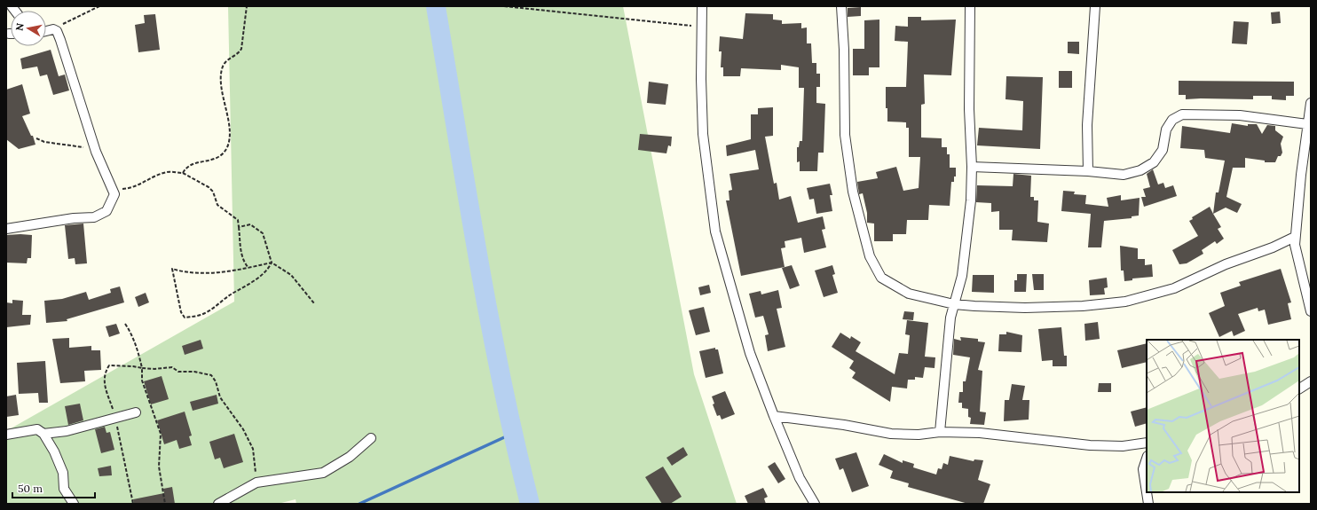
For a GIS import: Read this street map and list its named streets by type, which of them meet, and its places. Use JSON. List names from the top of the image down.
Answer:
{
  "scale_bar": "50 m",
  "north": "left"
}
